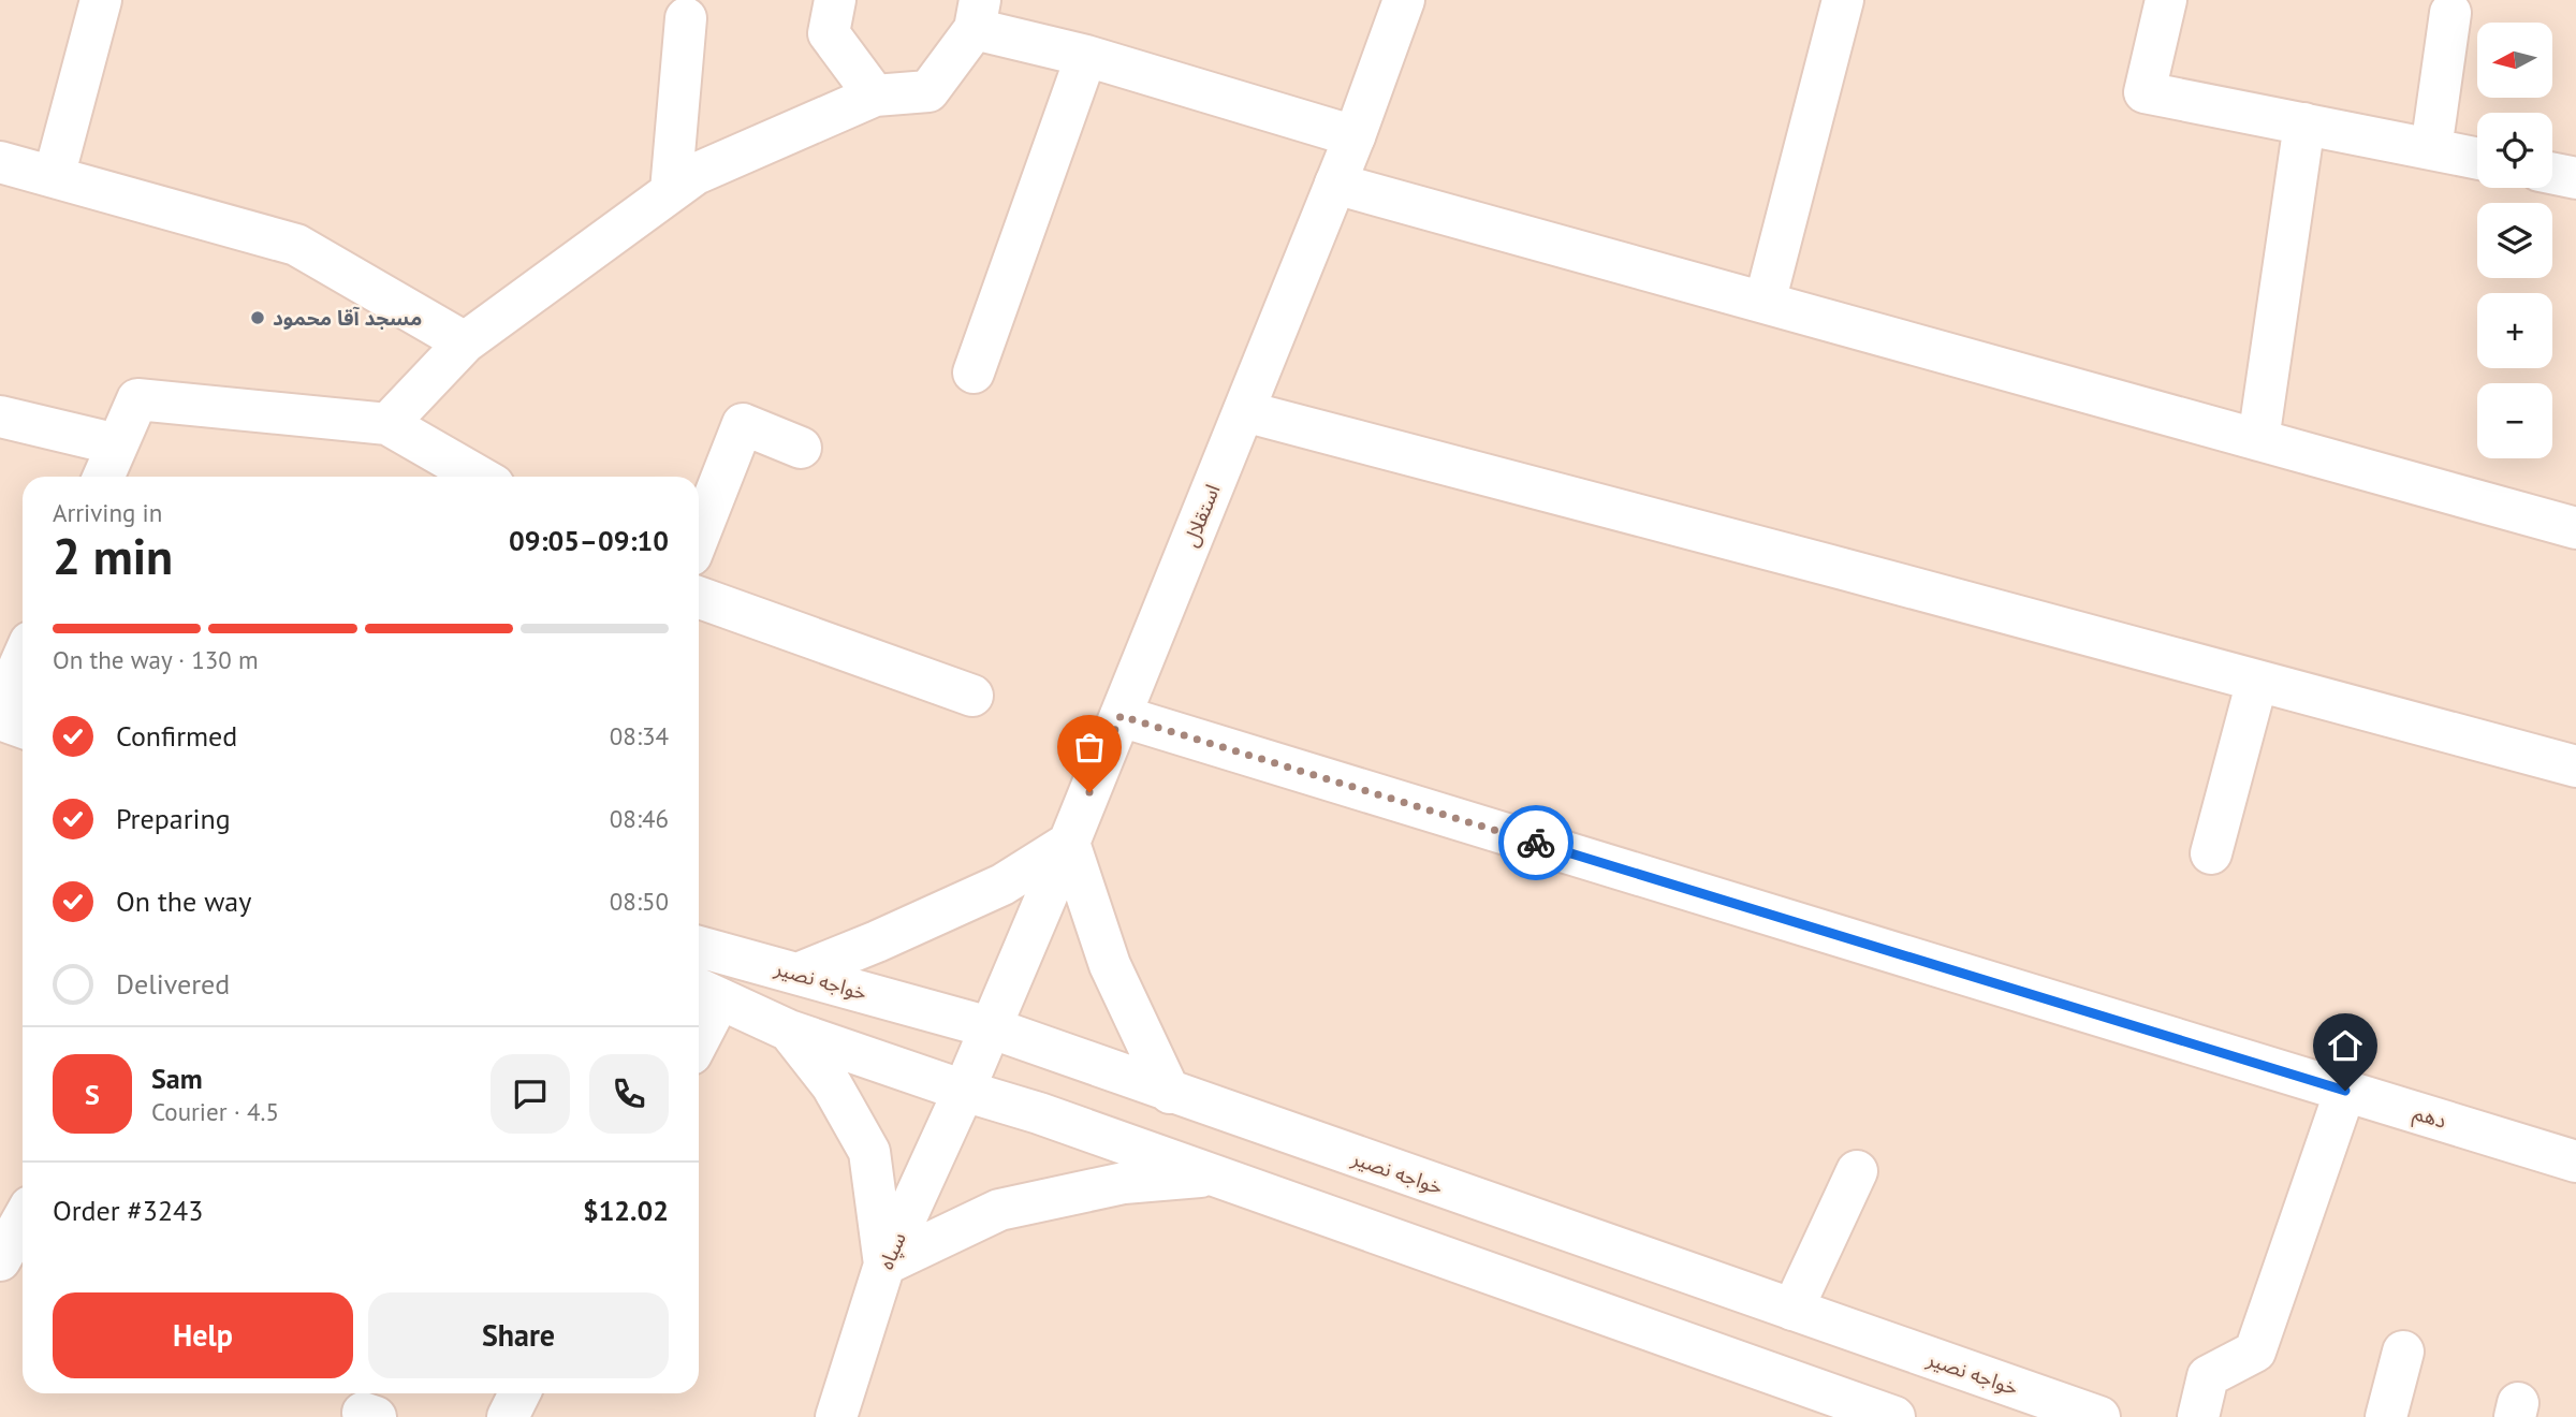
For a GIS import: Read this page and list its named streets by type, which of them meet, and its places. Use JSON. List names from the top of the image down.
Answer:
{
  "streets": {
    "street": [
      "استقلال",
      "خواجه نصیر",
      "دهم",
      "سپاه"
    ]
  },
  "crossings": [
    ["استقلال", "خواجه نصیر"],
    ["استقلال", "دهم"],
    ["استقلال", "سپاه"],
    ["خواجه نصیر", "سپاه"]
  ],
  "places": ["مسجد آقا محمود"],
  "north": "left",
  "page": {
    "map_buttons": ["+", "−"],
    "heading": ["2 min", "Arriving in", "09:05–09:10"],
    "panel": [
      "Sam",
      "Courier · 4.5",
      "Order #3243",
      "$12.02"
    ],
    "bar": "On the way · 130 m",
    "list": [
      ["Confirmed", "08:34"],
      ["Preparing", "08:46"],
      ["On the way", "08:50"],
      "Delivered"
    ],
    "round": "S",
    "buttons": ["Help", "Share"]
  }
}
